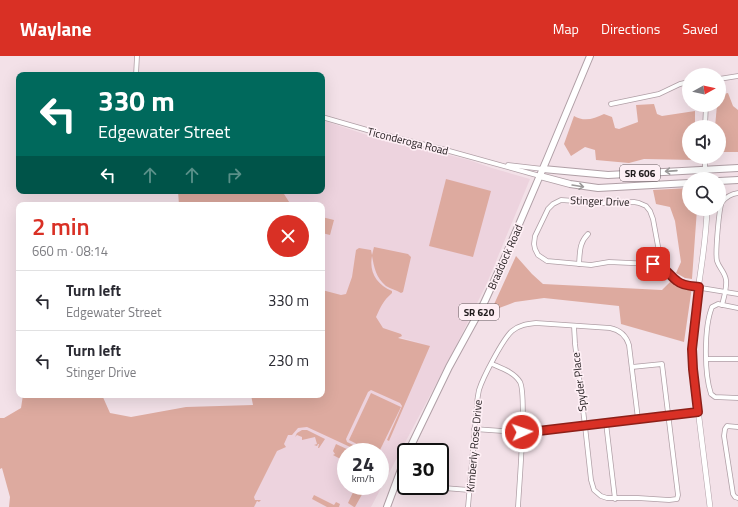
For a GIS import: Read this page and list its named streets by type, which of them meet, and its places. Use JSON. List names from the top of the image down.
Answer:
{
  "streets": {
    "main road": ["SR 606", "Braddock Road", "SR 620"],
    "street": [
      "Ticonderoga Road",
      "Stinger Drive",
      "Spyder Place",
      "Kimberly Rose Drive"
    ]
  },
  "crossings": [
    ["Ticonderoga Road", "SR 606"],
    ["Ticonderoga Road", "Braddock Road"],
    ["SR 606", "Braddock Road"],
    ["Spyder Place", "Kimberly Rose Drive"]
  ],
  "north": "right",
  "page": {
    "header": "Waylane",
    "nav": ["Map", "Directions", "Saved"],
    "turn": ["330 m", "Edgewater Street"],
    "heading": ["2 min", "660 m · 08:14"],
    "list": [
      {
        "name": "Turn left",
        "note": "Edgewater Street",
        "value": "330 m"
      },
      {
        "name": "Turn left",
        "note": "Stinger Drive",
        "value": "230 m"
      }
    ],
    "speed": "24 km/h",
    "limit": "30"
  }
}
